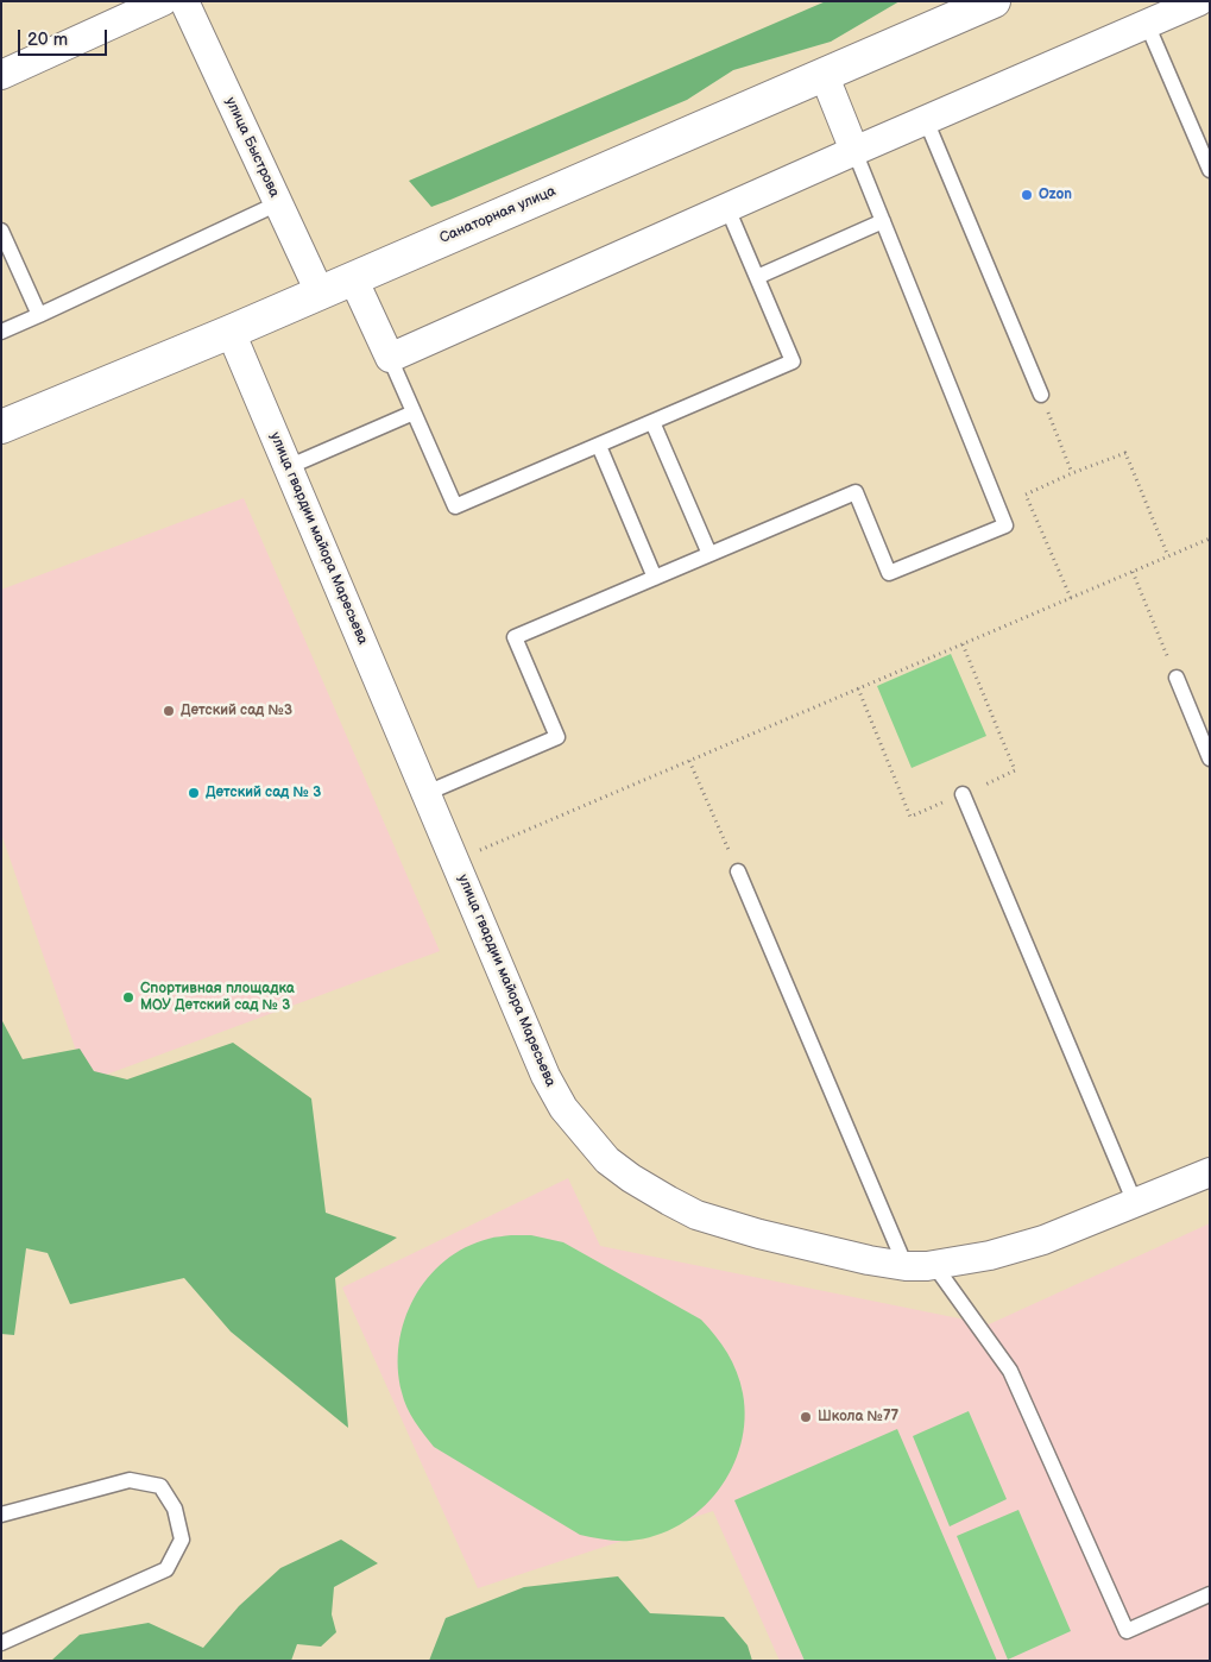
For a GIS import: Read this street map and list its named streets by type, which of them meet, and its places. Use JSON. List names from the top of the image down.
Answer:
{
  "streets": {
    "street": ["улица Быстрова", "Санаторная улица", "улица гвардии майора Маресьева"]
  },
  "crossings": [
    ["улица Быстрова", "Санаторная улица"],
    ["Санаторная улица", "улица гвардии майора Маресьева"]
  ],
  "places": [
    "Ozon",
    "Детский сад №3",
    "Детский сад № 3",
    "Спортивная площадка МОУ Детский сад № 3",
    "Школа №77"
  ],
  "scale_bar": "20 m"
}
